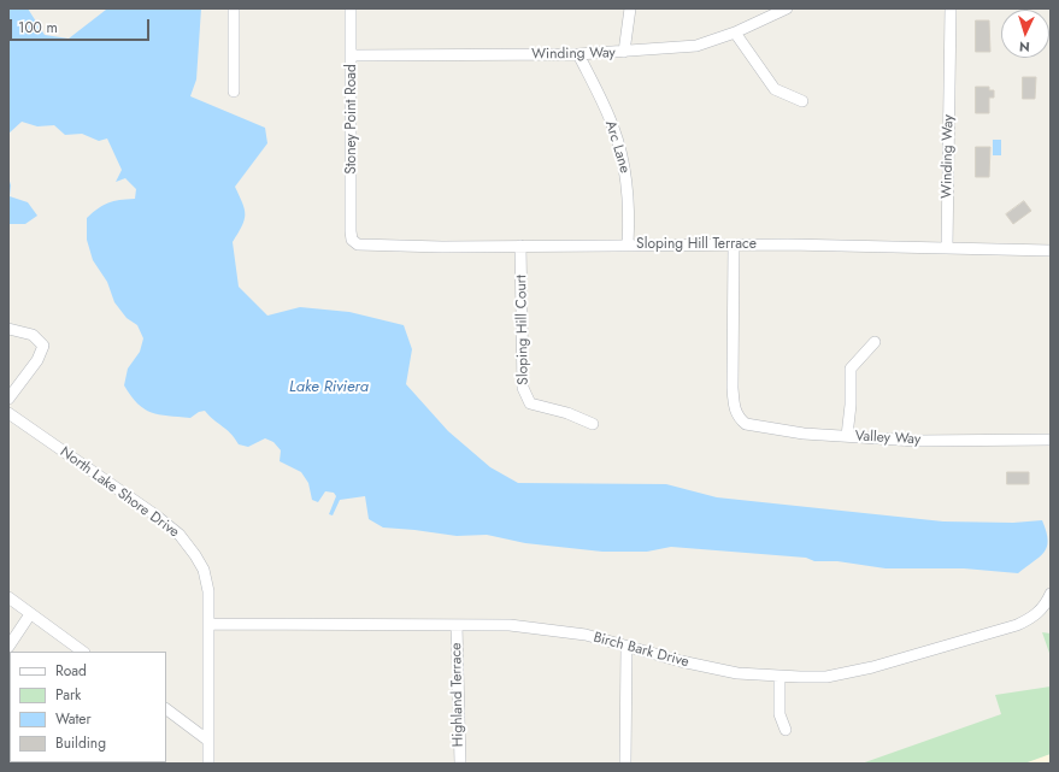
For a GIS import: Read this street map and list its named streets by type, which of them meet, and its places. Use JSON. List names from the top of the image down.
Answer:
{
  "streets": {
    "street": [
      "Winding Way",
      "Stoney Point Road",
      "Arc Lane",
      "Sloping Hill Terrace",
      "Sloping Hill Court",
      "Valley Way",
      "North Lake Shore Drive",
      "Birch Bark Drive",
      "Highland Terrace"
    ]
  },
  "crossings": [
    ["Winding Way", "Stoney Point Road"],
    ["Winding Way", "Arc Lane"],
    ["Winding Way", "Sloping Hill Terrace"],
    ["Stoney Point Road", "Sloping Hill Terrace"],
    ["Arc Lane", "Sloping Hill Terrace"],
    ["Sloping Hill Terrace", "Sloping Hill Court"],
    ["Sloping Hill Terrace", "Valley Way"],
    ["North Lake Shore Drive", "Birch Bark Drive"],
    ["Birch Bark Drive", "Highland Terrace"]
  ],
  "water": ["Lake Riviera"],
  "legend": [
    "Road",
    "Park",
    "Water",
    "Building"
  ],
  "scale_bar": "100 m",
  "north": "bottom"
}
